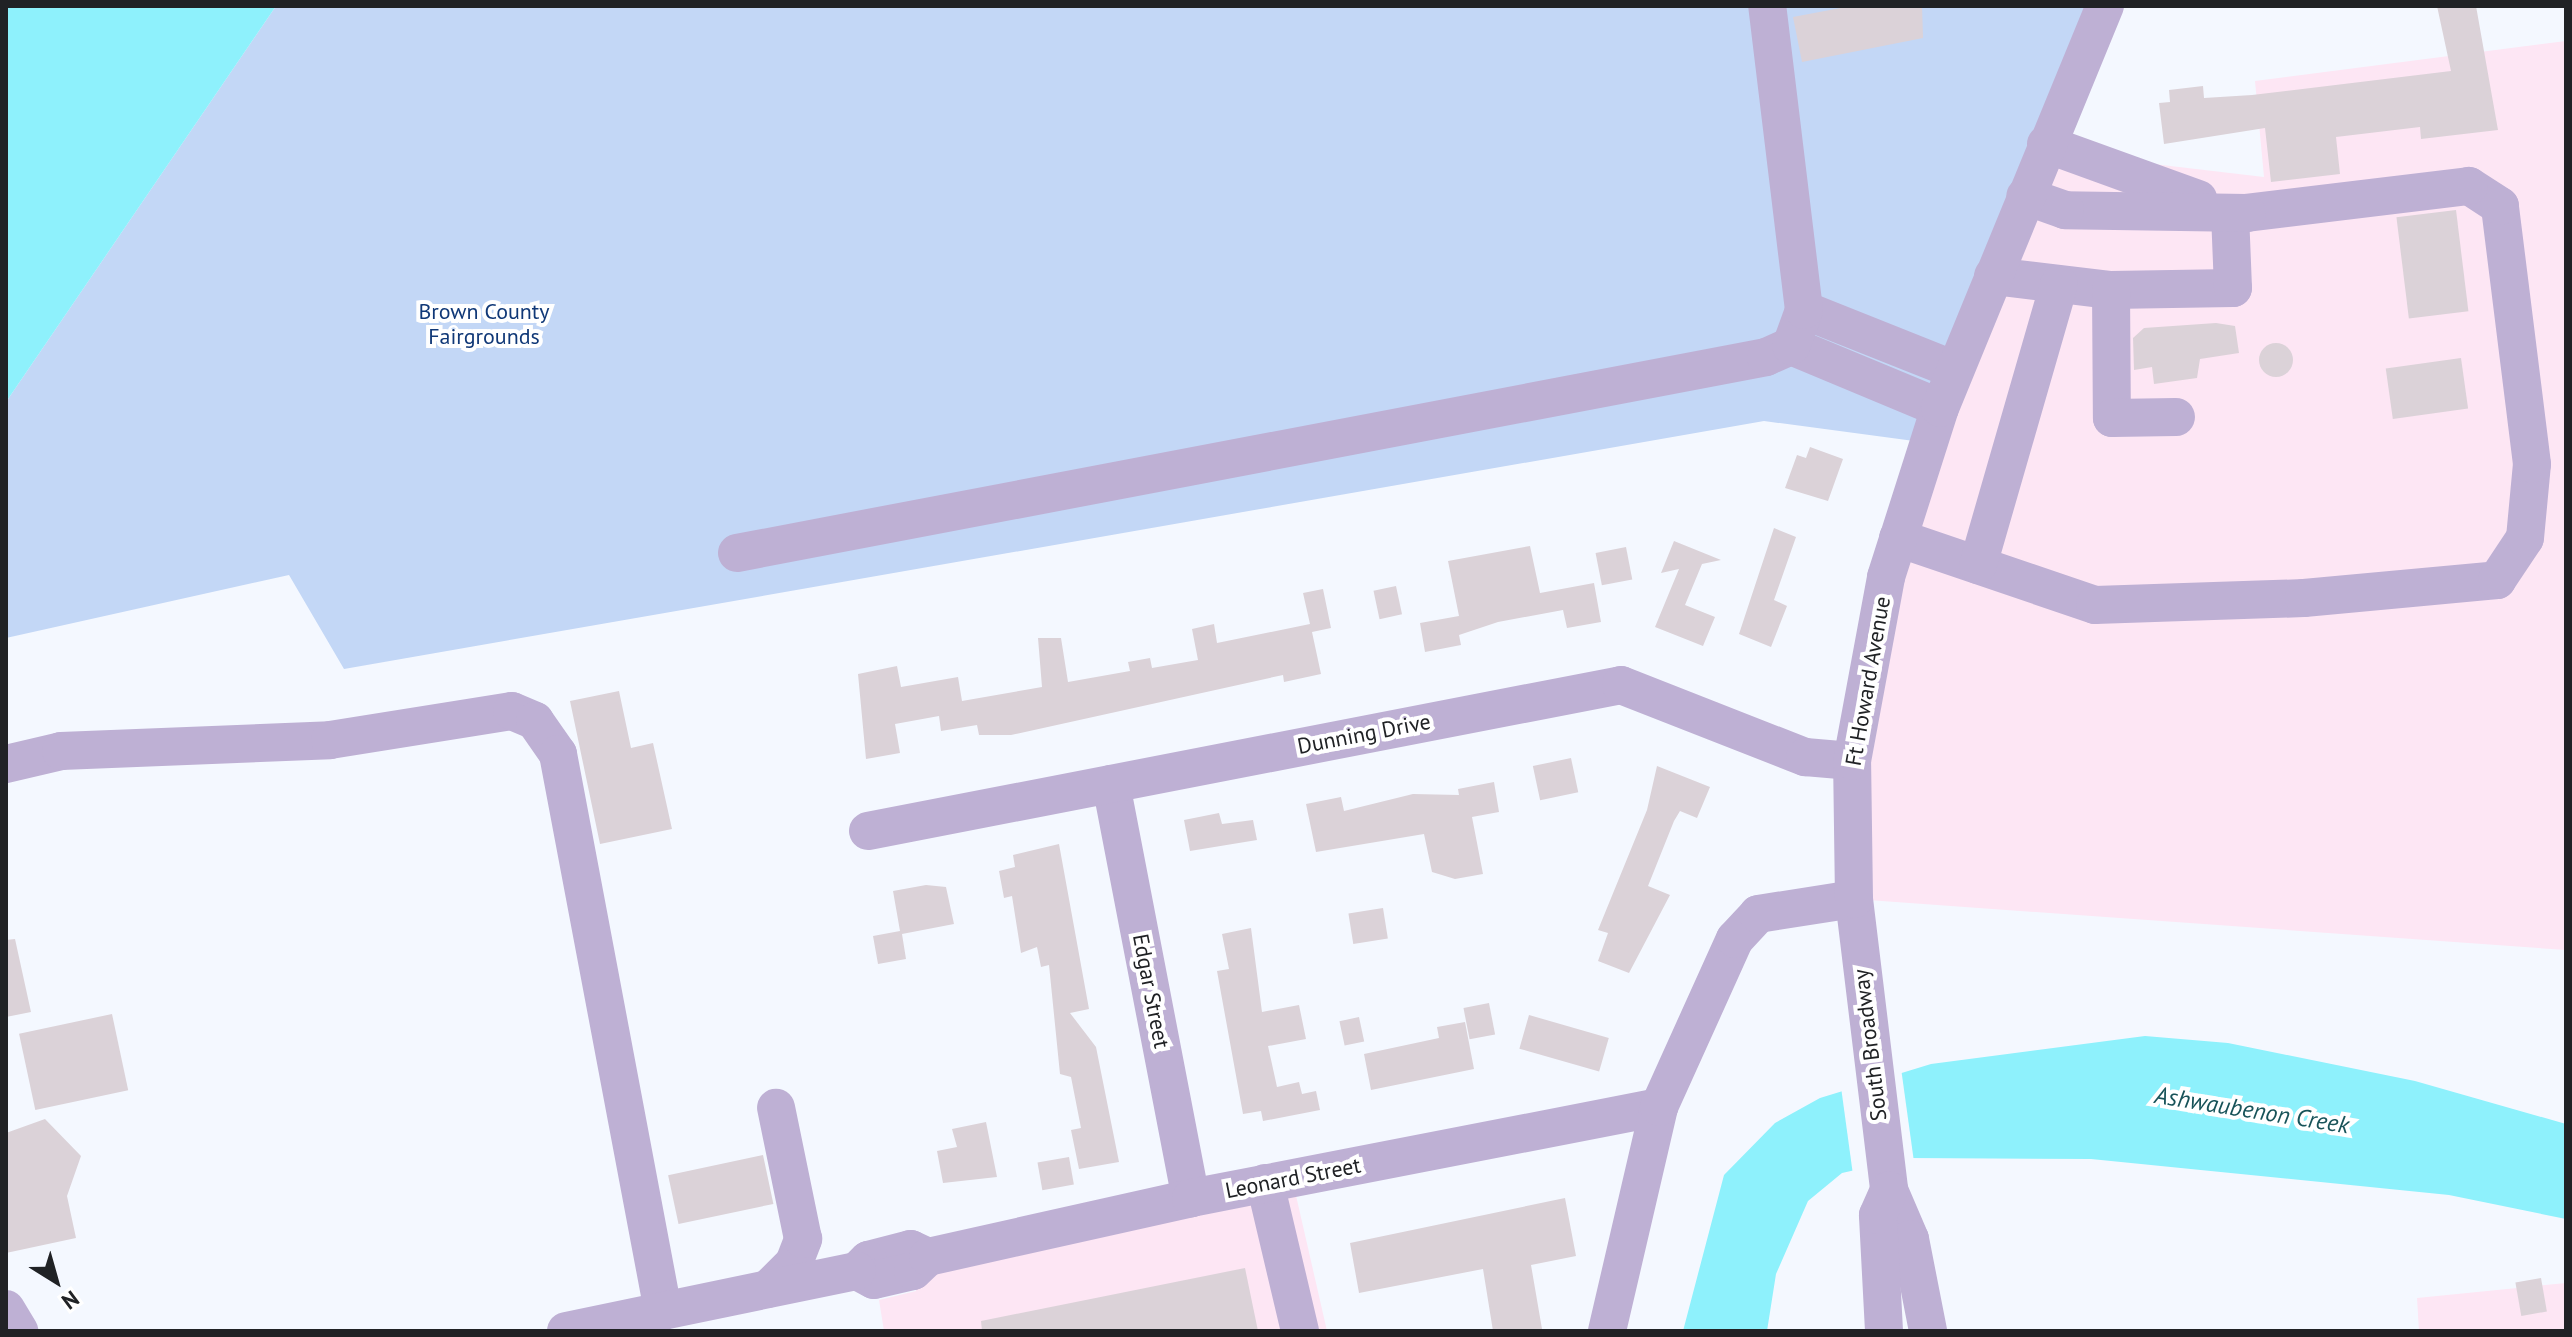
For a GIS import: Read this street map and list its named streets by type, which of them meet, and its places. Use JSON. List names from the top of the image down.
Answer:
{
  "streets": {
    "street": [
      "Ft Howard Avenue",
      "Dunning Drive",
      "Edgar Street",
      "South Broadway",
      "Leonard Street"
    ]
  },
  "crossings": [
    ["Ft Howard Avenue", "Dunning Drive"],
    ["Ft Howard Avenue", "South Broadway"],
    ["Dunning Drive", "Edgar Street"],
    ["Edgar Street", "Leonard Street"]
  ],
  "water": ["Ashwaubenon Creek"],
  "parks": ["Brown County Fairgrounds"],
  "north": "bottom right"
}
